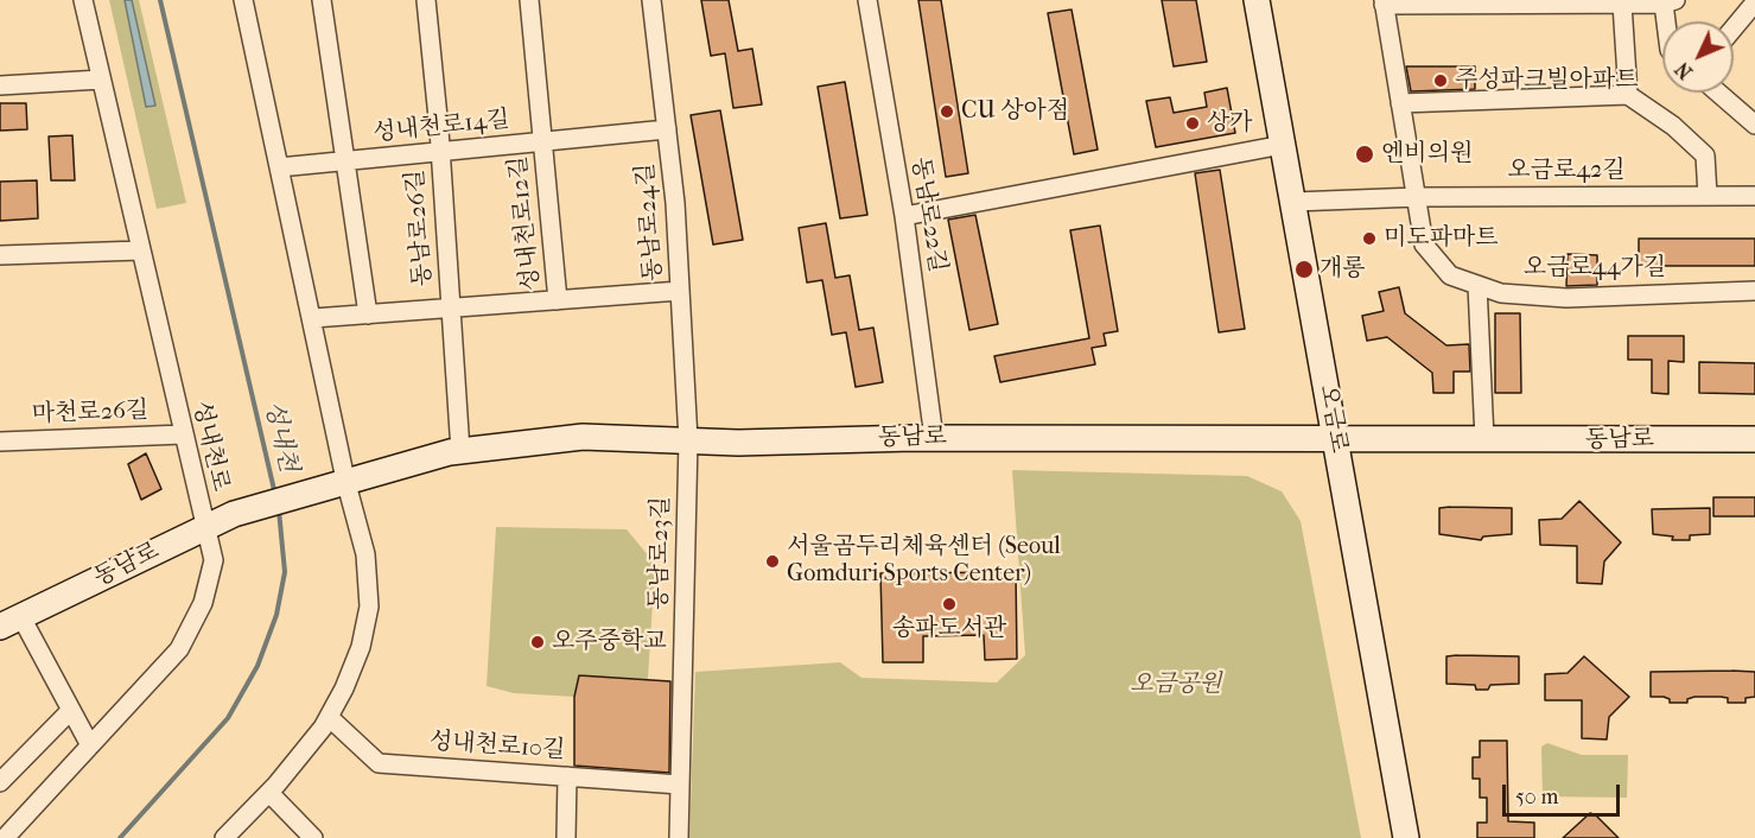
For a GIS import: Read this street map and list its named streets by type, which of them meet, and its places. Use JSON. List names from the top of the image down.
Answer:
{
  "streets": {
    "main road": ["오금로", "동남로"],
    "street": [
      "성내천로14길",
      "오금로42길",
      "동남로22길",
      "동남로24길",
      "성내천로12길",
      "동남로26길",
      "오금로44가길",
      "마천로26길",
      "성내천로",
      "동남로23길",
      "성내천로10길"
    ]
  },
  "crossings": [
    ["성내천로14길", "동남로24길"],
    ["성내천로14길", "성내천로12길"],
    ["성내천로14길", "동남로26길"],
    ["오금로42길", "오금로44가길"],
    ["오금로42길", "오금로"],
    ["동남로22길", "동남로"],
    ["동남로24길", "성내천로12길"],
    ["동남로24길", "동남로"],
    ["동남로24길", "동남로23길"],
    ["성내천로12길", "동남로26길"],
    ["동남로26길", "동남로"],
    ["마천로26길", "성내천로"],
    ["오금로", "동남로"],
    ["동남로", "성내천로"],
    ["동남로", "동남로23길"],
    ["동남로23길", "성내천로10길"]
  ],
  "water": ["성내천"],
  "parks": ["오금공원"],
  "places": [
    "주성파크빌아파트",
    "CU 상아점",
    "상가",
    "엔비의원",
    "미도파마트",
    "개롱",
    "서울곰두리체육센터 (Seoul Gomduri Sports Center)",
    "송파도서관",
    "오주중학교"
  ],
  "scale_bar": "50 m",
  "north": "bottom left"
}
